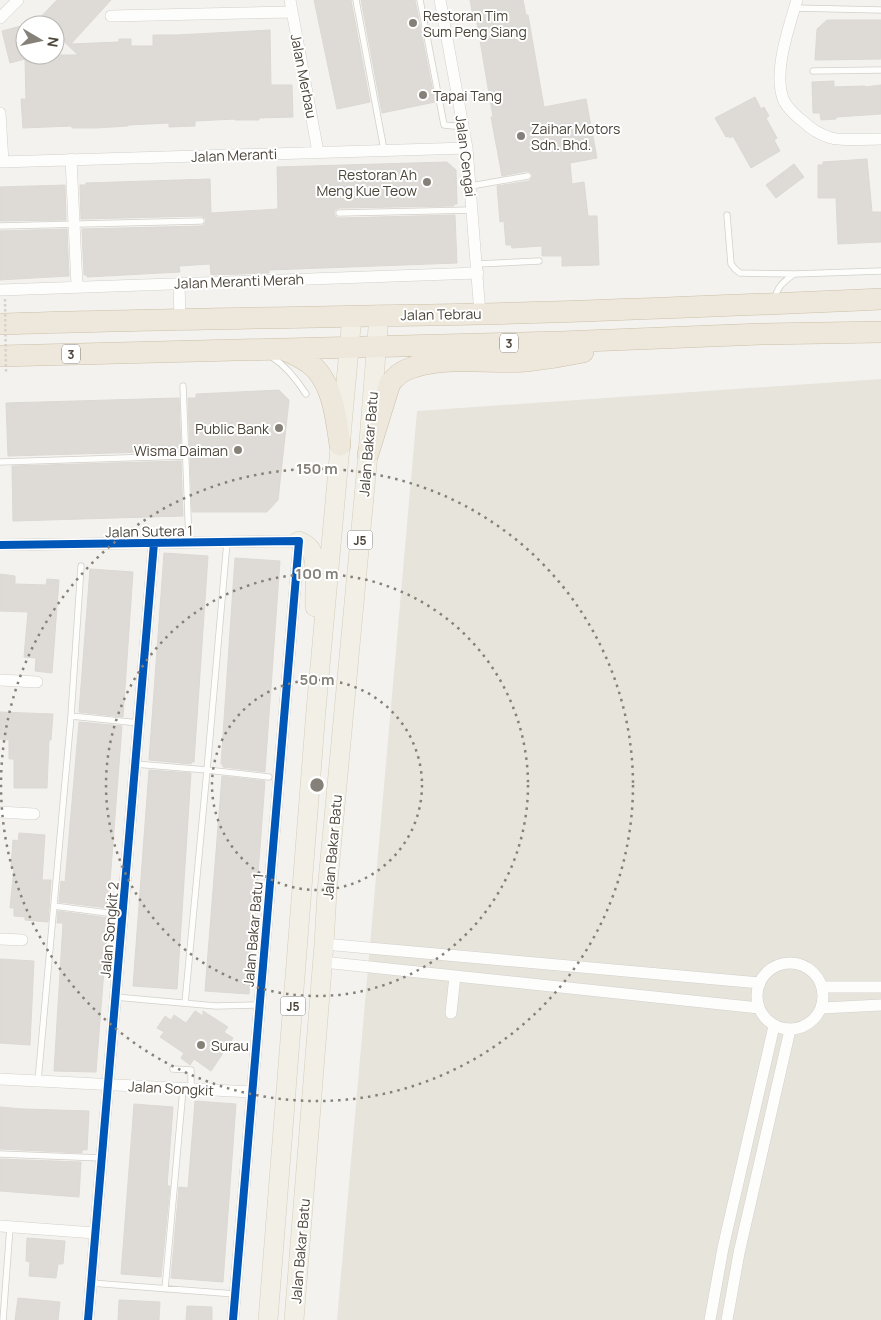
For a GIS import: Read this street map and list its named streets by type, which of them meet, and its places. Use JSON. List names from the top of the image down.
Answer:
{
  "streets": {
    "highway": ["Jalan Tebrau", "3"],
    "main road": ["Jalan Bakar Batu", "J5"],
    "street": [
      "Jalan Merbau",
      "Jalan Meranti",
      "Jalan Cengai",
      "Jalan Meranti Merah",
      "Jalan Sutera 1",
      "Jalan Songkit 2",
      "Jalan Bakar Batu 1",
      "Jalan Songkit"
    ]
  },
  "crossings": [
    ["Jalan Merbau", "Jalan Meranti"],
    ["Jalan Meranti", "Jalan Cengai"],
    ["Jalan Cengai", "Jalan Meranti Merah"],
    ["Jalan Cengai", "Jalan Tebrau"],
    ["Jalan Tebrau", "Jalan Bakar Batu"],
    ["3", "Jalan Bakar Batu"],
    ["Jalan Sutera 1", "Jalan Songkit 2"],
    ["Jalan Sutera 1", "Jalan Bakar Batu 1"],
    ["Jalan Songkit 2", "Jalan Songkit"],
    ["Jalan Bakar Batu 1", "Jalan Songkit"]
  ],
  "places": [
    "Restoran Tim Sum Peng Siang",
    "Tapai Tang",
    "Zaihar Motors Sdn. Bhd.",
    "Restoran Ah Meng Kue Teow",
    "Public Bank",
    "Wisma Daiman",
    "Surau"
  ],
  "north": "right",
  "rings": ["150 m", "100 m", "50 m"]
}
